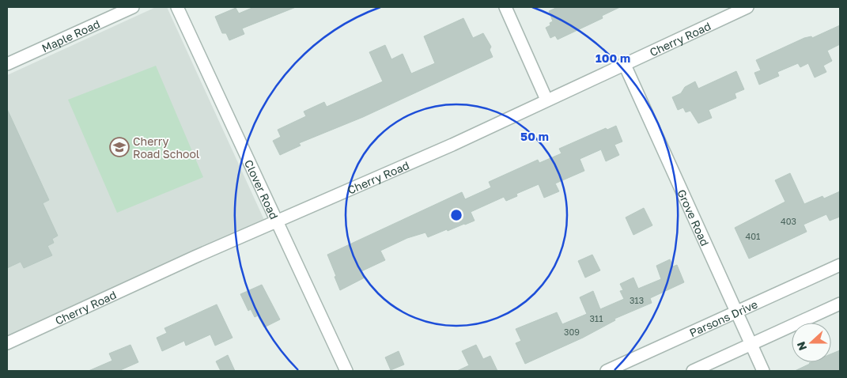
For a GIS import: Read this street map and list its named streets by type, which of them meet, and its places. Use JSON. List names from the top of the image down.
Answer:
{
  "streets": {
    "street": [
      "Maple Road",
      "Cherry Road",
      "Clover Road",
      "Grove Road",
      "Parsons Drive"
    ]
  },
  "crossings": [
    ["Cherry Road", "Clover Road"],
    ["Cherry Road", "Grove Road"],
    ["Grove Road", "Parsons Drive"]
  ],
  "places": {
    "school or university": ["Cherry Road School"]
  },
  "house_numbers": [
    "403",
    "401",
    "313",
    "311",
    "309"
  ],
  "north": "left",
  "rings": ["100 m", "50 m"]
}
